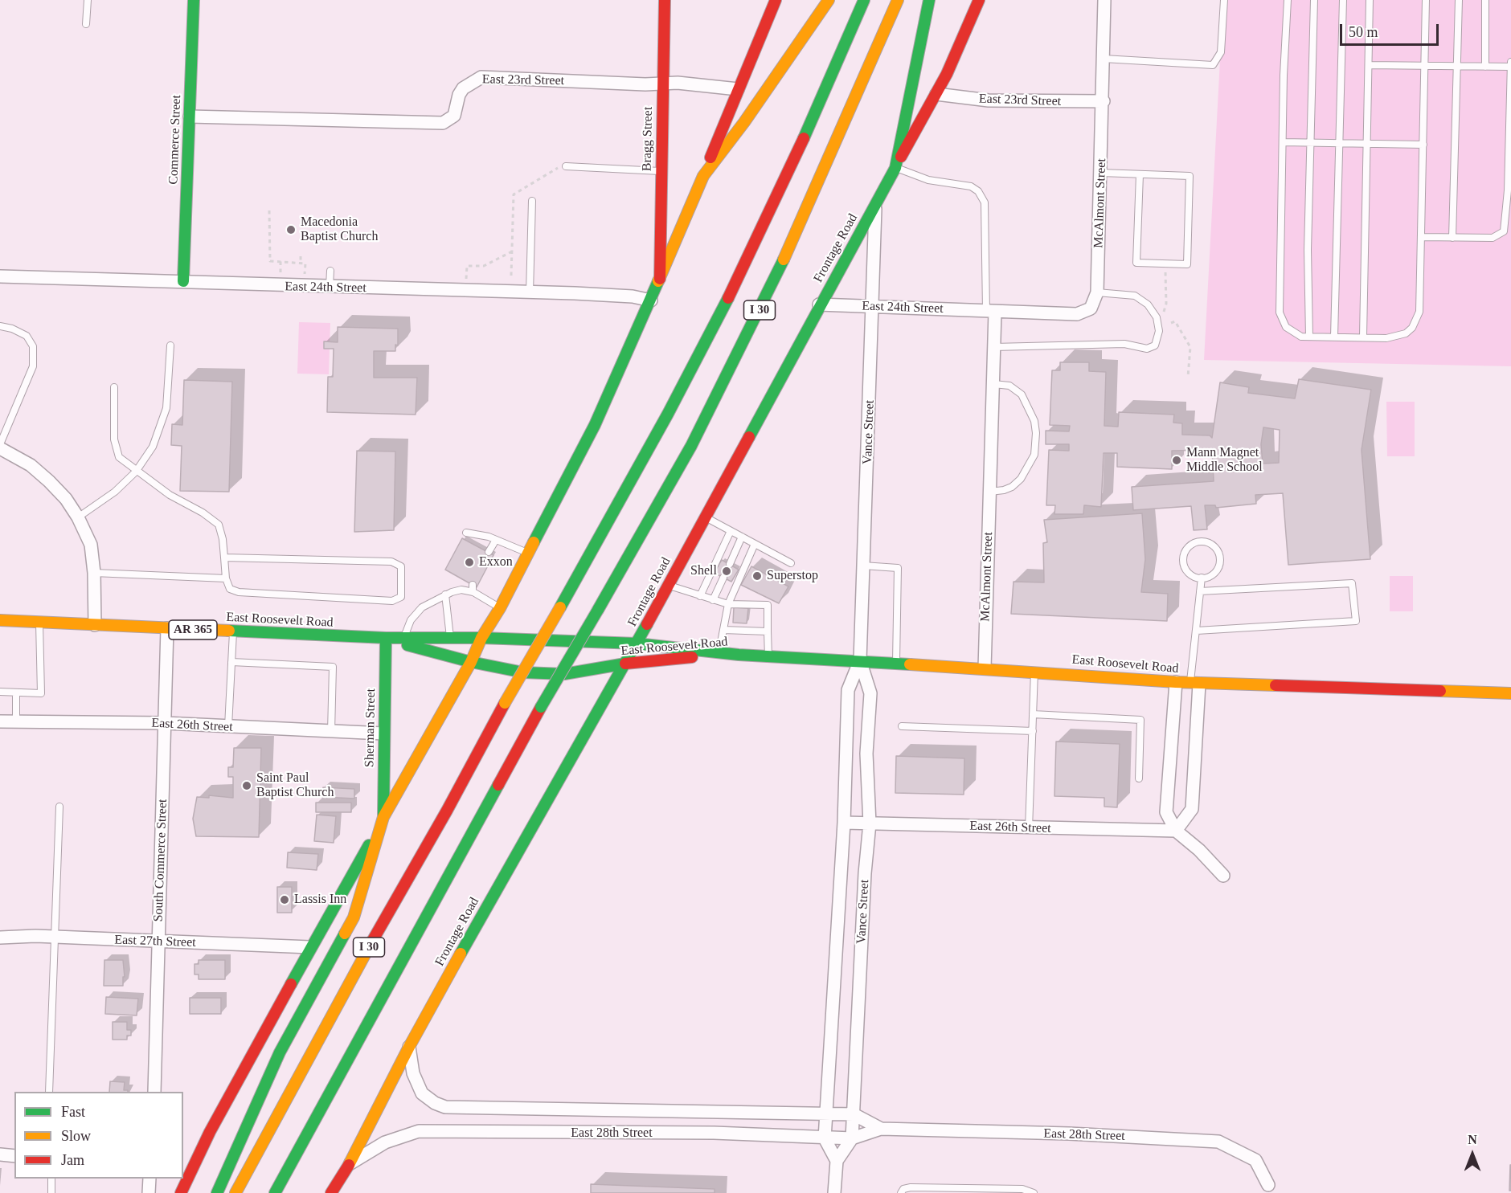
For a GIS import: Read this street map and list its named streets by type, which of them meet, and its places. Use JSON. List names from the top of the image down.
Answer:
{
  "streets": {
    "main road": [
      "Bragg Street",
      "Commerce Street",
      "Frontage Road",
      "I 30",
      "East Roosevelt Road",
      "AR 365",
      "Sherman Street"
    ],
    "street": [
      "East 23rd Street",
      "McAlmont Street",
      "East 24th Street",
      "Vance Street",
      "East 26th Street",
      "South Commerce Street",
      "East 27th Street",
      "East 28th Street"
    ]
  },
  "crossings": [
    ["East 23rd Street", "Bragg Street"],
    ["East 23rd Street", "Commerce Street"],
    ["East 23rd Street", "McAlmont Street"],
    ["East 23rd Street", "Frontage Road"],
    ["Commerce Street", "East 24th Street"],
    ["McAlmont Street", "East 24th Street"],
    ["McAlmont Street", "East Roosevelt Road"],
    ["Frontage Road", "East 24th Street"],
    ["Frontage Road", "Vance Street"],
    ["Frontage Road", "East Roosevelt Road"],
    ["Frontage Road", "East 28th Street"],
    ["East 24th Street", "Vance Street"],
    ["Vance Street", "East Roosevelt Road"],
    ["Vance Street", "East 26th Street"],
    ["Vance Street", "East 28th Street"],
    ["East Roosevelt Road", "Sherman Street"],
    ["East Roosevelt Road", "South Commerce Street"],
    ["East 26th Street", "Sherman Street"],
    ["East 26th Street", "South Commerce Street"],
    ["South Commerce Street", "East 27th Street"]
  ],
  "places": [
    "Macedonia Baptist Church",
    "Mann Magnet Middle School",
    "Exxon",
    "Shell",
    "Superstop",
    "Saint Paul Baptist Church",
    "Lassis Inn"
  ],
  "legend": ["Fast", "Slow", "Jam"],
  "scale_bar": "50 m",
  "north": "top"
}
